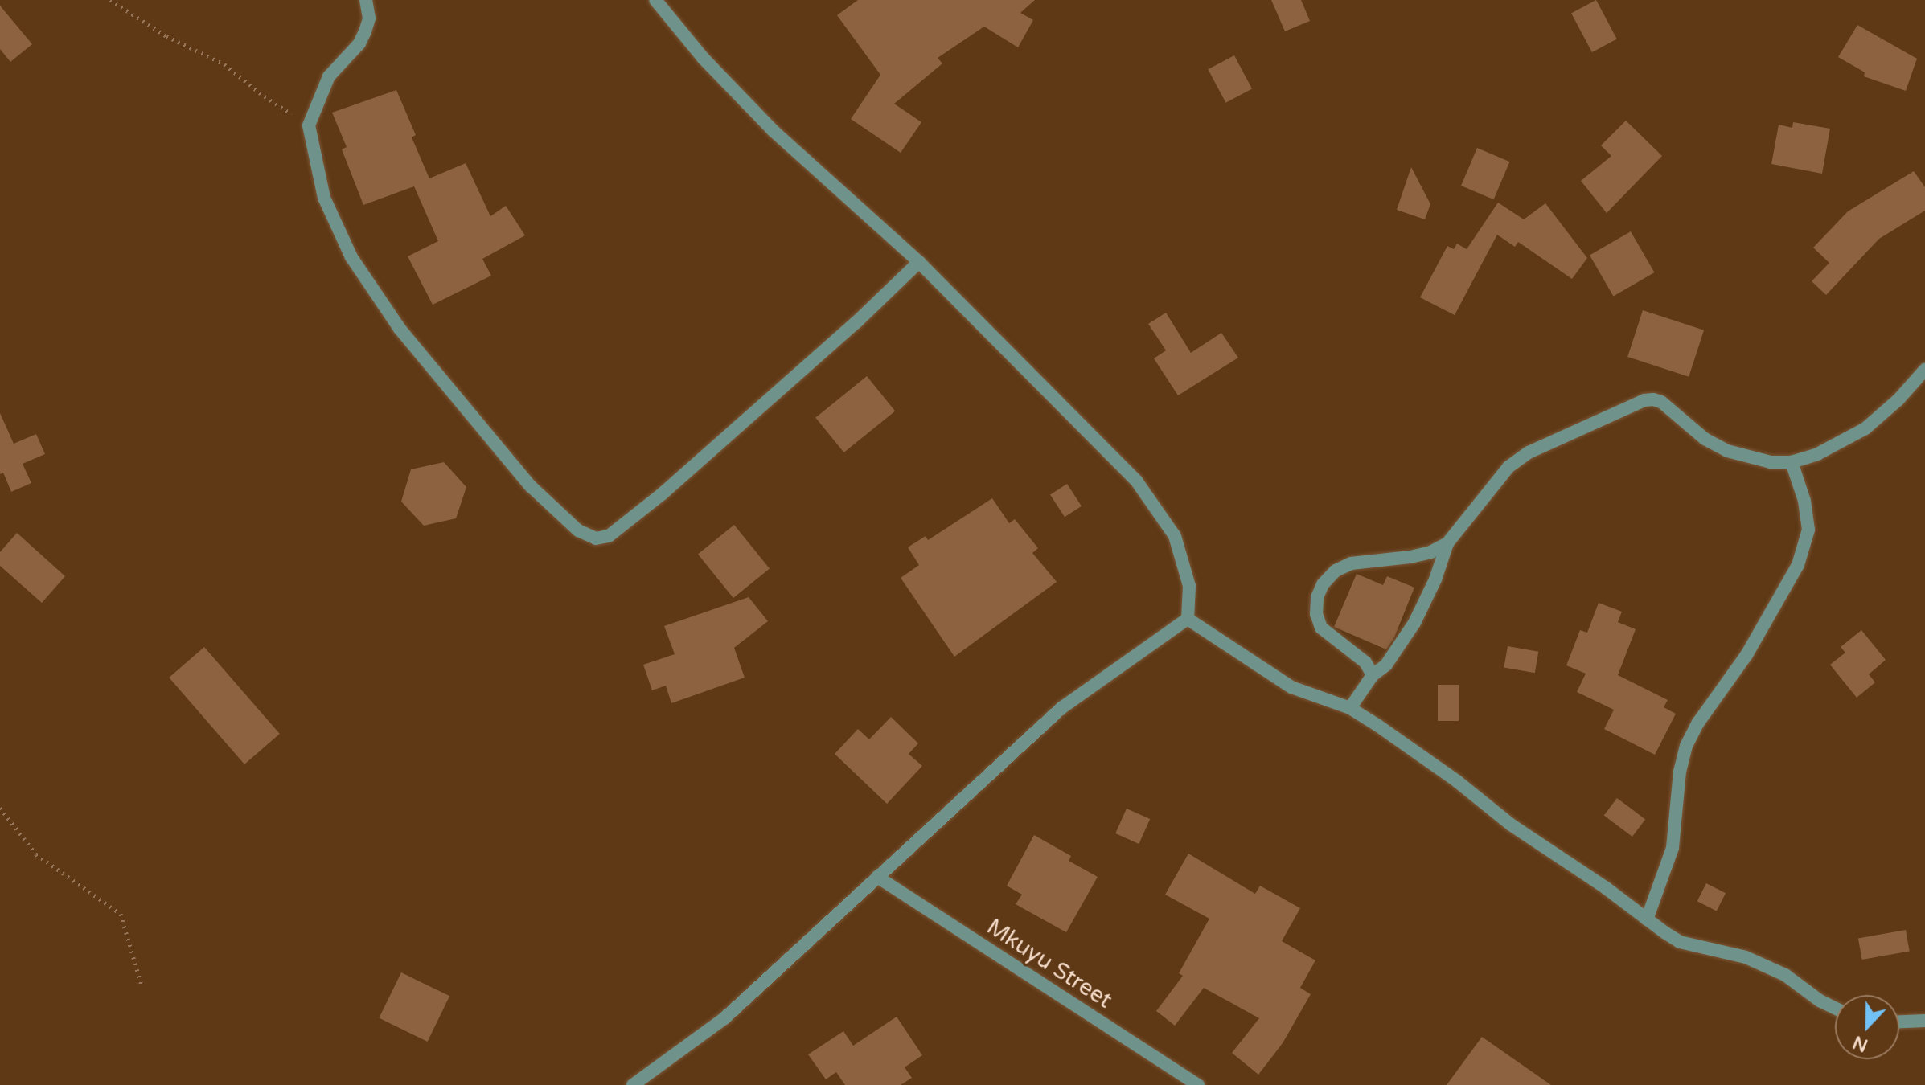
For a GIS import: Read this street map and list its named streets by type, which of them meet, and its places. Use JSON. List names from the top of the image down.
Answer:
{
  "streets": {
    "street": ["Mkuyu Street"]
  },
  "north": "bottom"
}
